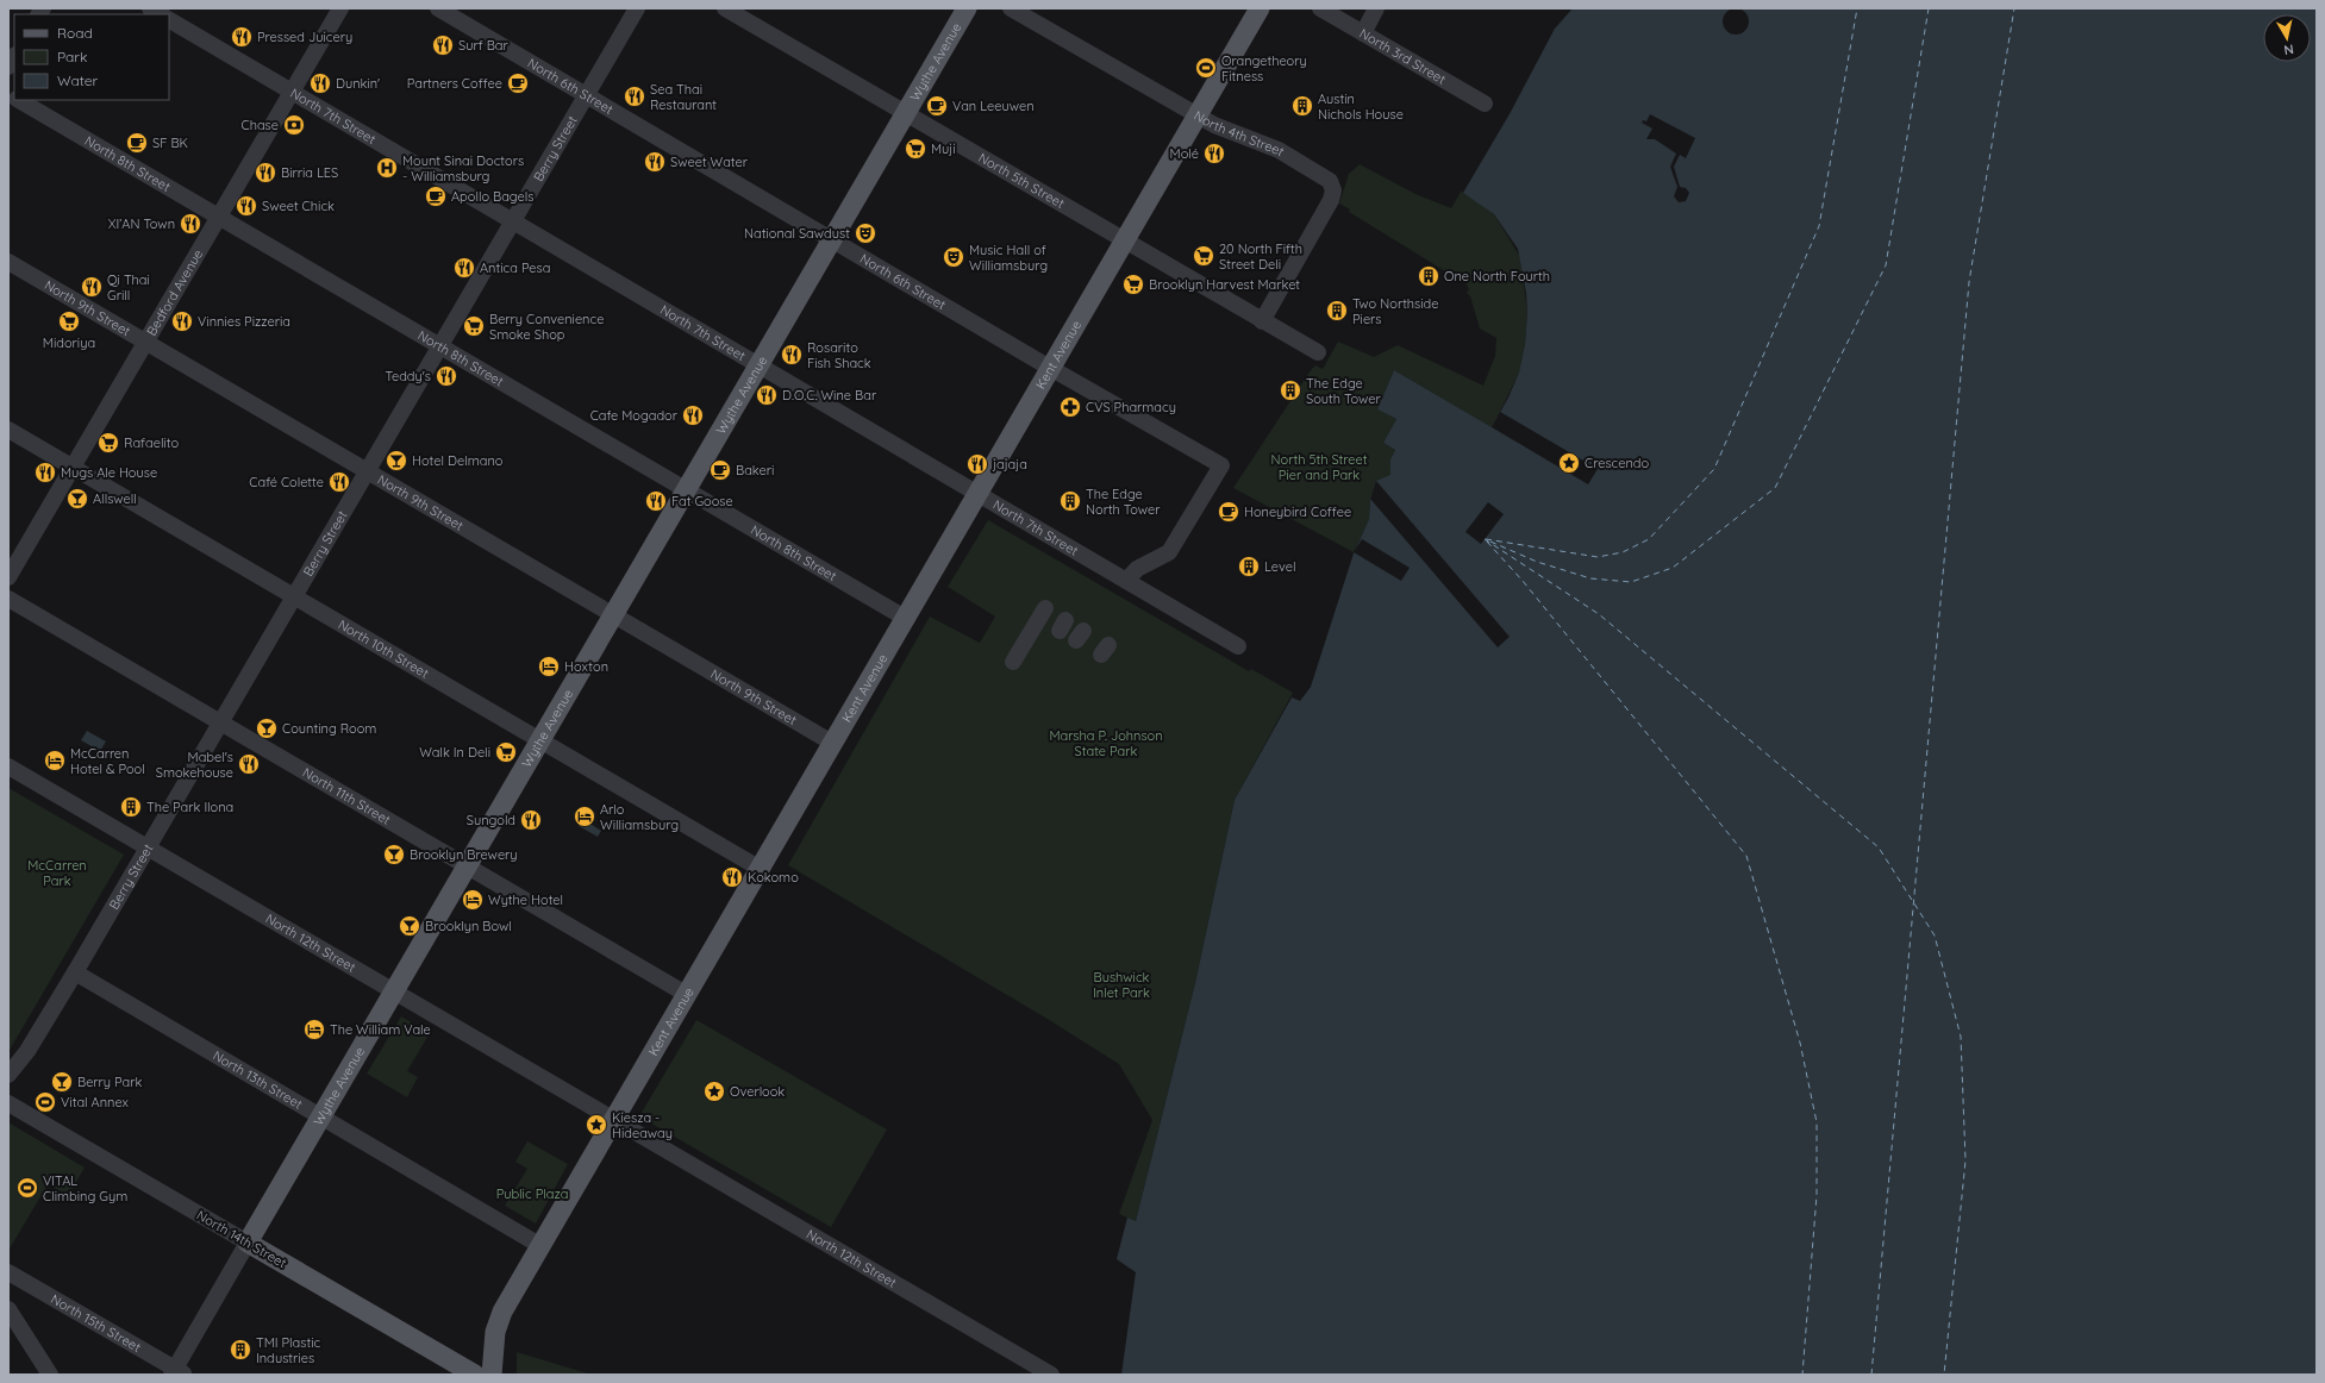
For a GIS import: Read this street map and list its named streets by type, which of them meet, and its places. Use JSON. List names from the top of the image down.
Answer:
{
  "streets": {
    "main road": ["Wythe Avenue", "Kent Avenue", "North 14th Street"],
    "street": [
      "North 3rd Street",
      "North 6th Street",
      "North 7th Street",
      "North 4th Street",
      "Berry Street",
      "North 8th Street",
      "North 5th Street",
      "Bedford Avenue",
      "North 9th Street",
      "North 10th Street",
      "North 11th Street",
      "North 12th Street",
      "North 13th Street",
      "North 15th Street"
    ]
  },
  "crossings": [
    ["Wythe Avenue", "North 6th Street"],
    ["Wythe Avenue", "North 7th Street"],
    ["Wythe Avenue", "North 8th Street"],
    ["Wythe Avenue", "North 5th Street"],
    ["Wythe Avenue", "North 9th Street"],
    ["Wythe Avenue", "North 10th Street"],
    ["Wythe Avenue", "North 11th Street"],
    ["Wythe Avenue", "North 12th Street"],
    ["Wythe Avenue", "North 13th Street"],
    ["Wythe Avenue", "North 14th Street"],
    ["Wythe Avenue", "North 15th Street"],
    ["North 6th Street", "North 7th Street"],
    ["North 6th Street", "Berry Street"],
    ["North 6th Street", "Kent Avenue"],
    ["North 7th Street", "Berry Street"],
    ["North 7th Street", "Bedford Avenue"],
    ["North 7th Street", "Kent Avenue"],
    ["North 4th Street", "North 5th Street"],
    ["North 4th Street", "Kent Avenue"],
    ["Berry Street", "North 8th Street"],
    ["Berry Street", "North 9th Street"],
    ["Berry Street", "North 10th Street"],
    ["Berry Street", "North 11th Street"],
    ["Berry Street", "North 12th Street"],
    ["Berry Street", "North 13th Street"],
    ["North 8th Street", "Bedford Avenue"],
    ["North 8th Street", "Kent Avenue"],
    ["North 5th Street", "Kent Avenue"],
    ["Bedford Avenue", "North 9th Street"],
    ["Bedford Avenue", "North 10th Street"],
    ["North 9th Street", "Kent Avenue"],
    ["Kent Avenue", "North 10th Street"],
    ["Kent Avenue", "North 11th Street"],
    ["Kent Avenue", "North 12th Street"],
    ["Kent Avenue", "North 13th Street"]
  ],
  "parks": [
    "North 5th Street Pier and Park",
    "Marsha P. Johnson State Park",
    "McCarren Park",
    "Bushwick Inlet Park",
    "Public Plaza"
  ],
  "places": {
    "restaurant": [
      "Pressed Juicery",
      "Surf Bar",
      "Dunkin'",
      "Sea Thai Restaurant",
      "Molé",
      "Sweet Water",
      "Birria LES",
      "Sweet Chick",
      "XI’AN Town",
      "Antica Pesa",
      "Qi Thai Grill",
      "Vinnies Pizzeria",
      "Rosarito Fish Shack",
      "Teddy's",
      "D.O.C. Wine Bar",
      "Cafe Mogador",
      "jajaja",
      "Mugs Ale House",
      "Café Colette",
      "Fat Goose",
      "Mabel's Smokehouse",
      "Sungold",
      "Kokomo"
    ],
    "sports": ["Orangetheory Fitness", "Vital Annex", "VITAL Climbing Gym"],
    "cafe": [
      "Partners Coffee",
      "Van Leeuwen",
      "SF BK",
      "Apollo Bagels",
      "Bakeri",
      "Honeybird Coffee"
    ],
    "building": [
      "Austin Nichols House",
      "One North Fourth",
      "Two Northside Piers",
      "The Edge South Tower",
      "The Edge North Tower",
      "Level",
      "The Park Ilona",
      "TMI Plastic Industries"
    ],
    "bank": ["Chase"],
    "supermarket": [
      "Muji",
      "20 North Fifth Street Deli",
      "Brooklyn Harvest Market",
      "Midoriya",
      "Berry Convenience Smoke Shop",
      "Rafaelito",
      "Walk In Deli"
    ],
    "hospital": ["Mount Sinai Doctors - Williamsburg"],
    "theatre": ["National Sawdust", "Music Hall of Williamsburg"],
    "pharmacy": ["CVS Pharmacy"],
    "bar": [
      "Hotel Delmano",
      "Allswell",
      "Counting Room",
      "Brooklyn Brewery",
      "Brooklyn Bowl",
      "Berry Park"
    ],
    "place": ["Crescendo", "Overlook", "Kiesza - Hideaway"],
    "hotel": [
      "Hoxton",
      "McCarren Hotel & Pool",
      "Arlo Williamsburg",
      "Wythe Hotel",
      "The William Vale"
    ]
  },
  "legend": ["Road", "Park", "Water"],
  "north": "bottom"
}
